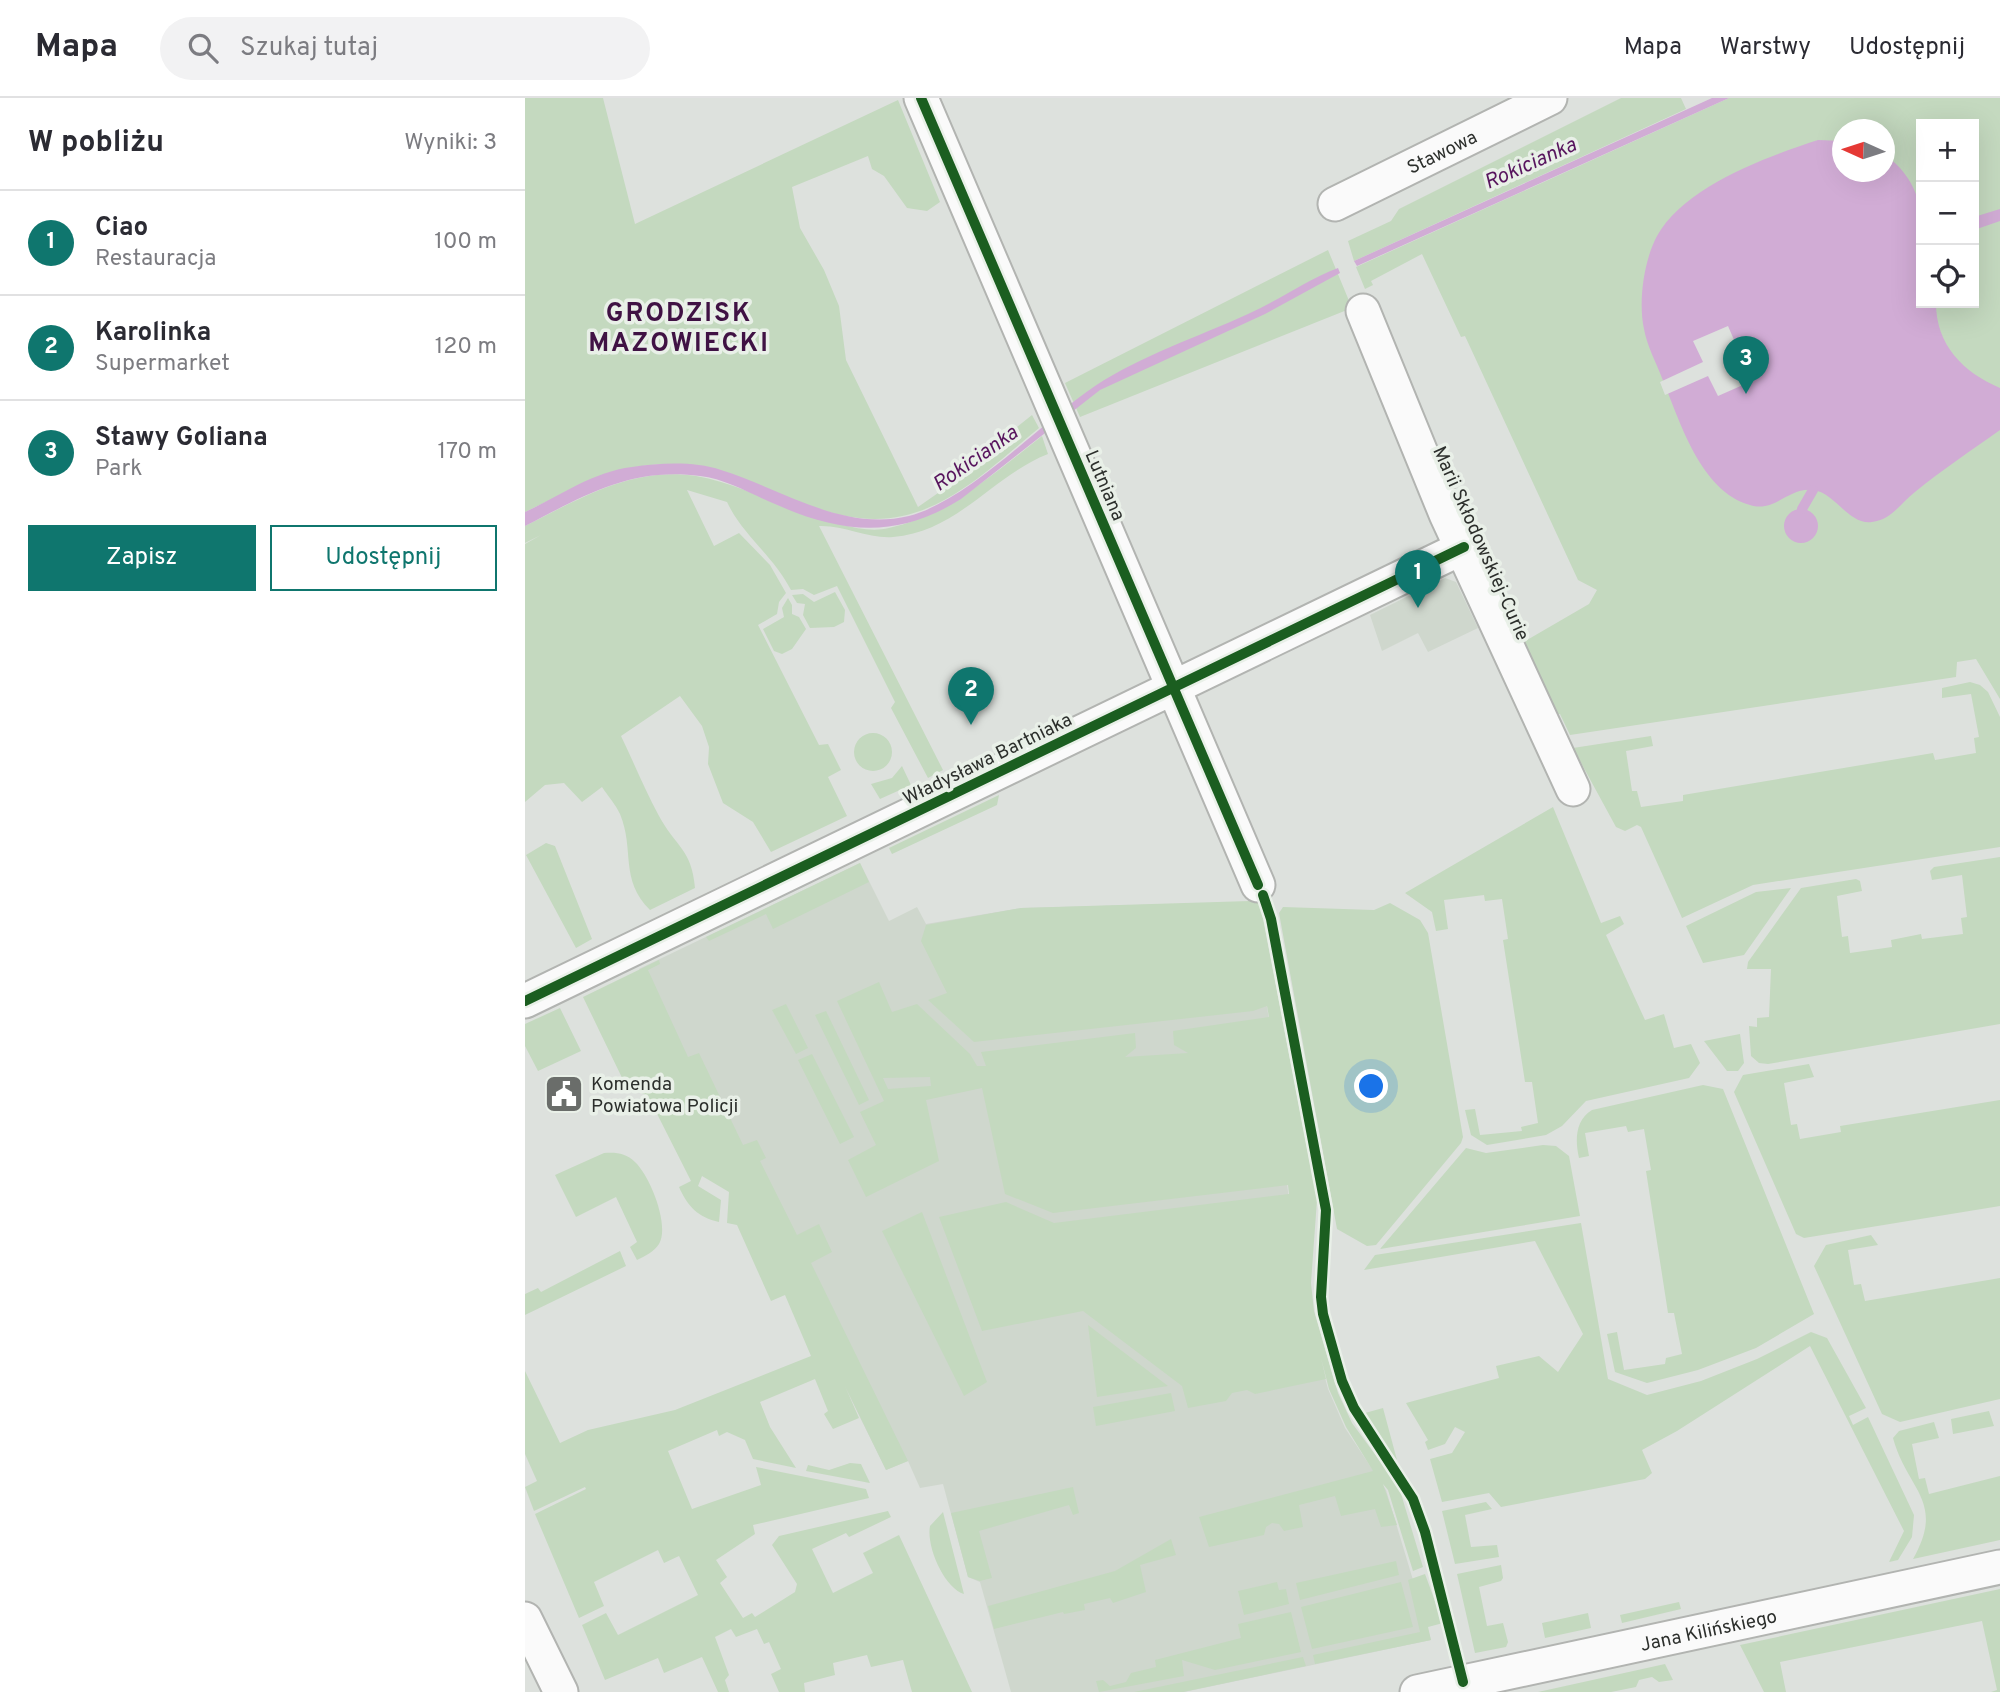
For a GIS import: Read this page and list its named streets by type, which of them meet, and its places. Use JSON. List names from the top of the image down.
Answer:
{
  "streets": {
    "street": [
      "Stawowa",
      "Lutniana",
      "Marii Skłodowskiej-Curie",
      "Władysława Bartniaka",
      "Jana Kilińskiego"
    ]
  },
  "crossings": [
    ["Lutniana", "Władysława Bartniaka"],
    ["Marii Skłodowskiej-Curie", "Władysława Bartniaka"]
  ],
  "districts": ["GRODZISK MAZOWIECKI"],
  "water": ["Rokicianka"],
  "places": {
    "public building": ["Komenda Powiatowa Policji"]
  },
  "north": "left",
  "page": {
    "header": "Mapa",
    "search": "Szukaj tutaj",
    "nav": ["Mapa", "Warstwy", "Udostępnij"],
    "heading": ["W pobliżu", "Wyniki: 3"],
    "map_buttons": ["+", "−"],
    "list": [
      {
        "mark": "1",
        "name": "Ciao",
        "note": "Restauracja",
        "value": "100 m"
      },
      {
        "mark": "2",
        "name": "Karolinka",
        "note": "Supermarket",
        "value": "120 m"
      },
      {
        "mark": "3",
        "name": "Stawy Goliana",
        "note": "Park",
        "value": "170 m"
      }
    ],
    "pins": ["3", "1", "2"],
    "buttons": ["Zapisz", "Udostępnij"]
  }
}
